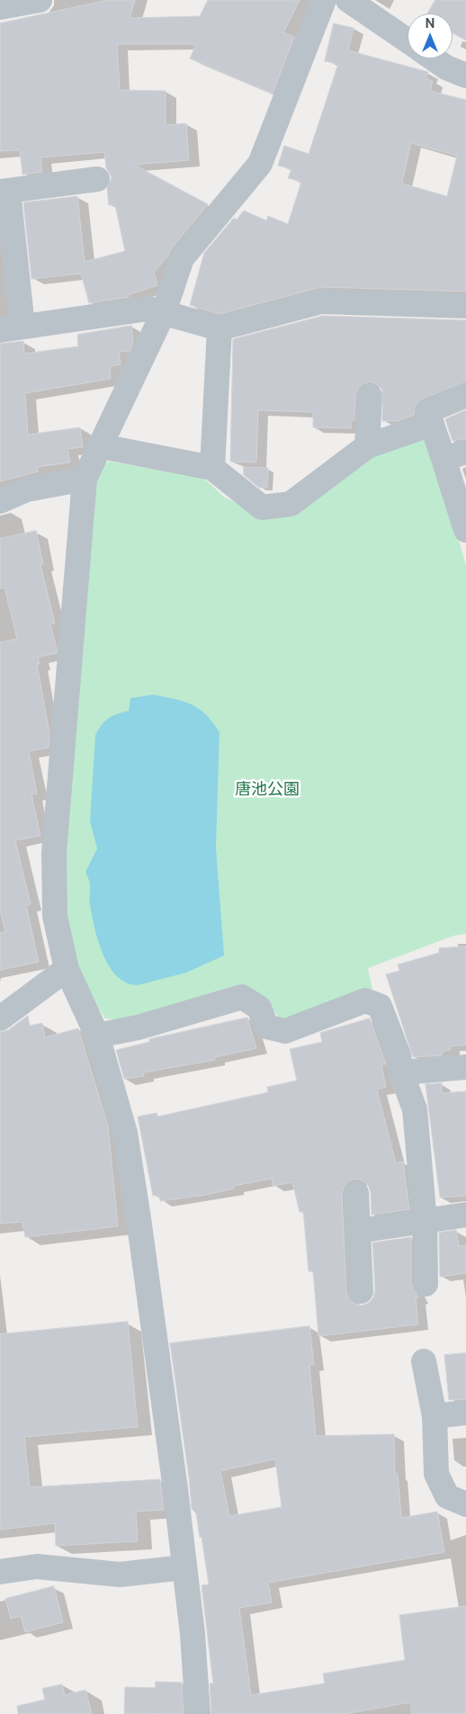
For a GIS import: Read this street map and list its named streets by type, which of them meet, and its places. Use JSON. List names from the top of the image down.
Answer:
{
  "parks": ["唐池公園"],
  "north": "top"
}
